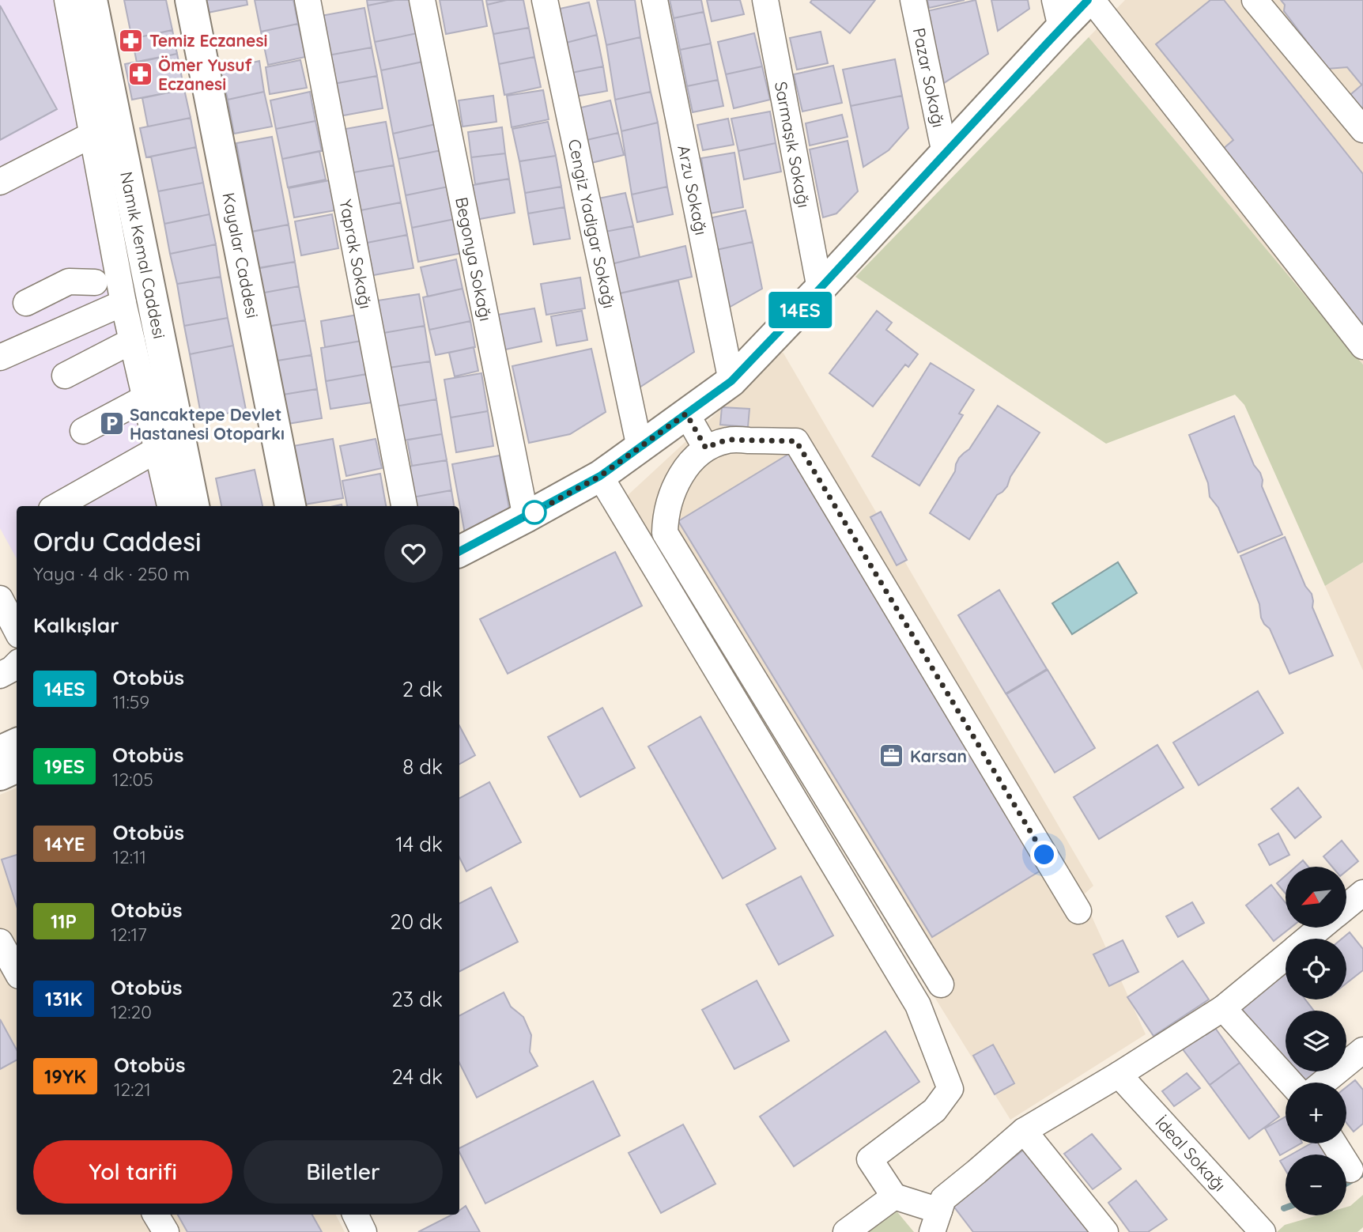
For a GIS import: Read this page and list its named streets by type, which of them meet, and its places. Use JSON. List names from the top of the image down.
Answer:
{
  "streets": {
    "main road": ["Namık Kemal Caddesi", "Kayalar Caddesi"],
    "street": [
      "Pazar Sokağı",
      "Sarmaşık Sokağı",
      "Arzu Sokağı",
      "Cengiz Yadigar Sokağı",
      "Yaprak Sokağı",
      "Begonya Sokağı",
      "İdeal Sokağı"
    ]
  },
  "places": {
    "pharmacy": ["Temiz Eczanesi", "Ömer Yusuf Eczanesi"],
    "parking": ["Sancaktepe Devlet Hastanesi Otoparkı"],
    "office": ["Karsan"]
  },
  "lines": ["bus line 14ES"],
  "north": "bottom left",
  "page": {
    "on_map": "14ES",
    "heading": [
      ["Ordu Caddesi", "Yaya · 4 dk · 250 m"],
      "Kalkışlar"
    ],
    "list": [
      {
        "mark": "14ES",
        "name": "Otobüs",
        "note": "11:59",
        "value": "2 dk"
      },
      {
        "mark": "19ES",
        "name": "Otobüs",
        "note": "12:05",
        "value": "8 dk"
      },
      {
        "mark": "14YE",
        "name": "Otobüs",
        "note": "12:11",
        "value": "14 dk"
      },
      {
        "mark": "11P",
        "name": "Otobüs",
        "note": "12:17",
        "value": "20 dk"
      },
      {
        "mark": "131K",
        "name": "Otobüs",
        "note": "12:20",
        "value": "23 dk"
      },
      {
        "mark": "19YK",
        "name": "Otobüs",
        "note": "12:21",
        "value": "24 dk"
      }
    ],
    "map_buttons": ["+", "−"],
    "buttons": ["Yol tarifi", "Biletler"]
  }
}
